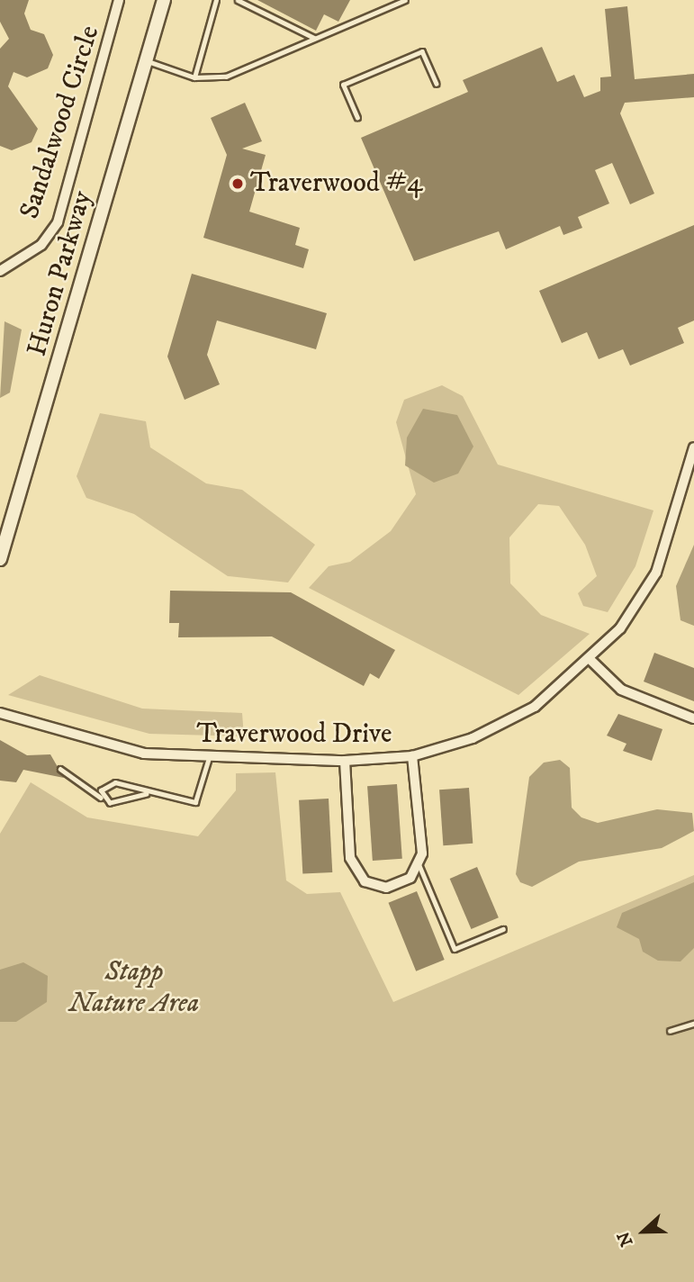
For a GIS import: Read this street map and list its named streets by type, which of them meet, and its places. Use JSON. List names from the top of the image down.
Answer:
{
  "streets": {
    "street": ["Sandalwood Circle", "Huron Parkway", "Traverwood Drive"]
  },
  "parks": ["Stapp Nature Area"],
  "places": ["Traverwood #4"],
  "north": "left"
}
